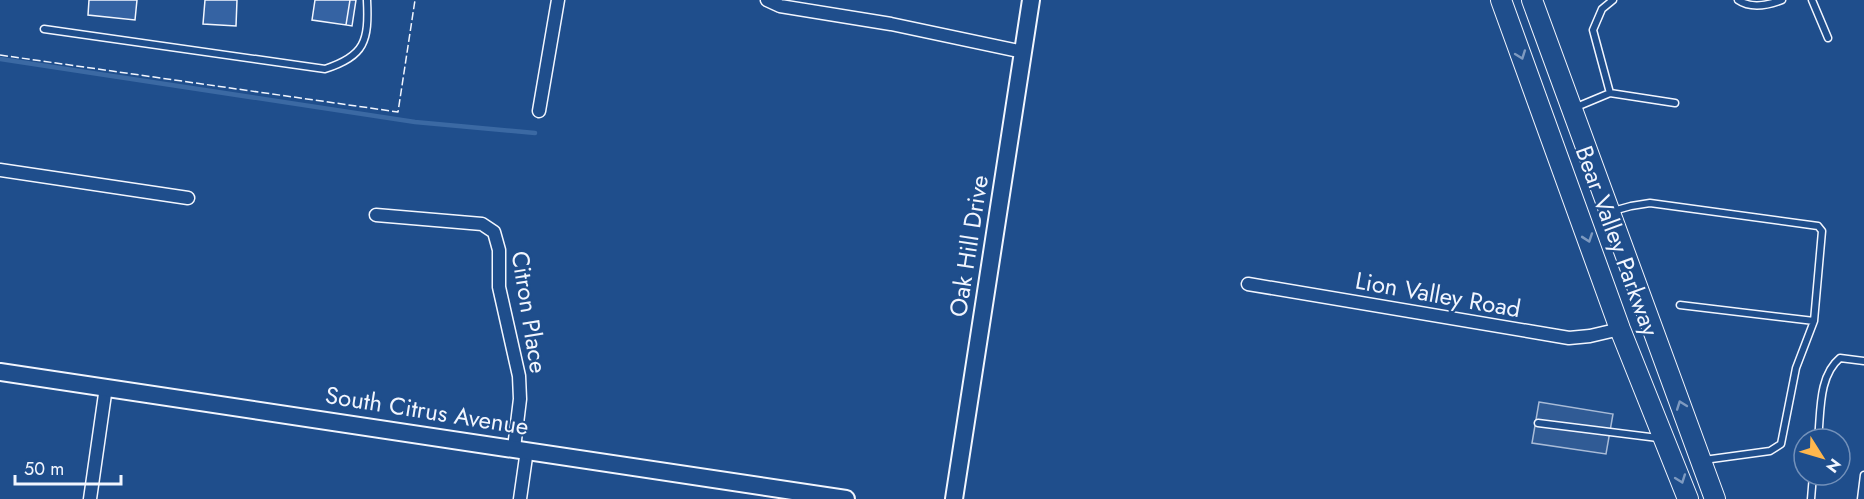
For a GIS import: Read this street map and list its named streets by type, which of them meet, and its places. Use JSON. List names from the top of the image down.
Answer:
{
  "streets": {
    "main road": ["Bear Valley Parkway"],
    "street": [
      "Oak Hill Drive",
      "Lion Valley Road",
      "Citron Place",
      "South Citrus Avenue"
    ]
  },
  "crossings": [
    ["Bear Valley Parkway", "Lion Valley Road"],
    ["Citron Place", "South Citrus Avenue"]
  ],
  "scale_bar": "50 m",
  "north": "bottom right"
}
